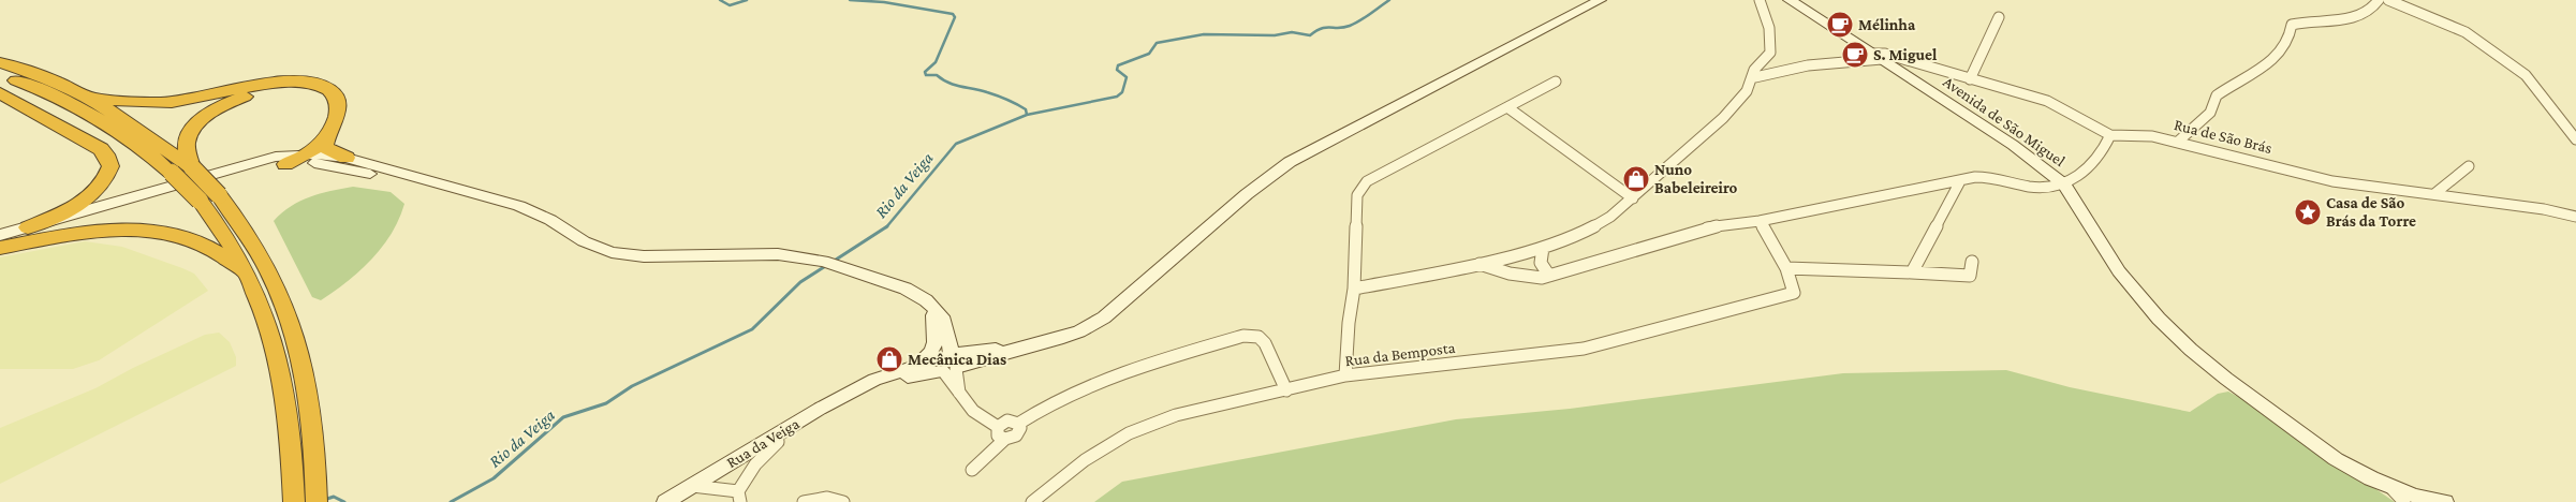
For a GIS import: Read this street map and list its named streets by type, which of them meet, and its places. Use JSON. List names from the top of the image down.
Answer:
{
  "streets": {
    "main road": ["Avenida de São Miguel", "Rua da Veiga"],
    "street": ["Rua de São Brás", "Rua da Bemposta"]
  },
  "crossings": [
    ["Avenida de São Miguel", "Rua de São Brás"]
  ],
  "water": ["Rio da Veiga"],
  "places": {
    "cafe": ["Mélinha", "S. Miguel"],
    "shop": ["Nuno Babeleireiro", "Mecânica Dias"],
    "place": ["Casa de São Brás da Torre"]
  }
}
